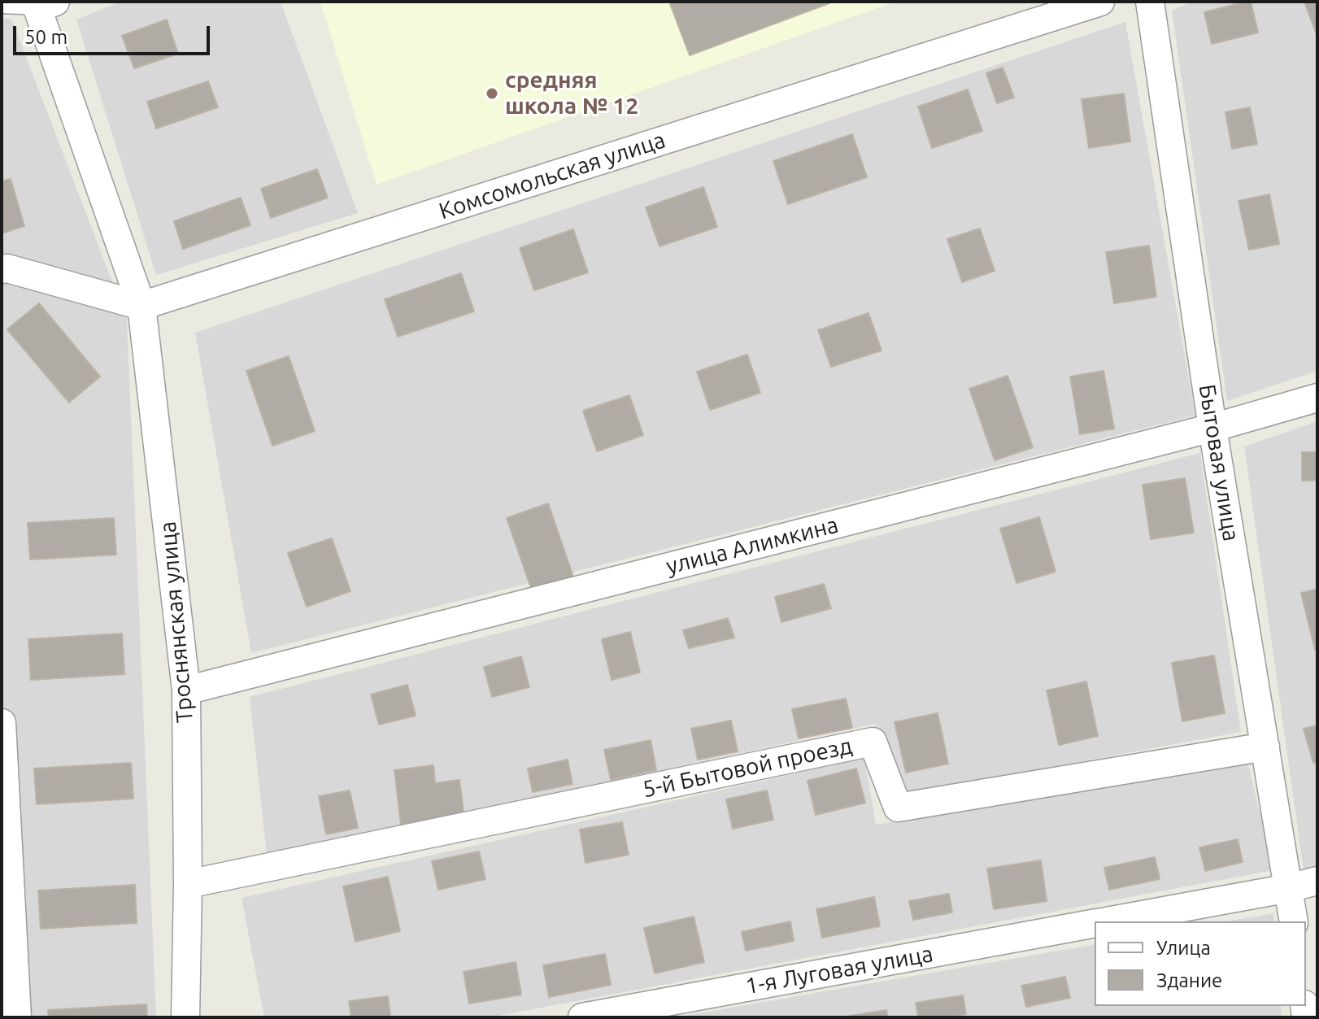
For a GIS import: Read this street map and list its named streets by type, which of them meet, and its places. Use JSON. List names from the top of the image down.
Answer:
{
  "streets": {
    "street": [
      "Комсомольская улица",
      "Бытовая улица",
      "улица Алимкина",
      "Троснянская улица",
      "5-й Бытовой проезд",
      "1-я Луговая улица"
    ]
  },
  "crossings": [
    ["Комсомольская улица", "Троснянская улица"],
    ["Бытовая улица", "улица Алимкина"],
    ["Бытовая улица", "5-й Бытовой проезд"],
    ["Бытовая улица", "1-я Луговая улица"],
    ["улица Алимкина", "Троснянская улица"],
    ["Троснянская улица", "5-й Бытовой проезд"]
  ],
  "places": ["средняя школа № 12"],
  "legend": ["Улица", "Здание"],
  "scale_bar": "50 m"
}
